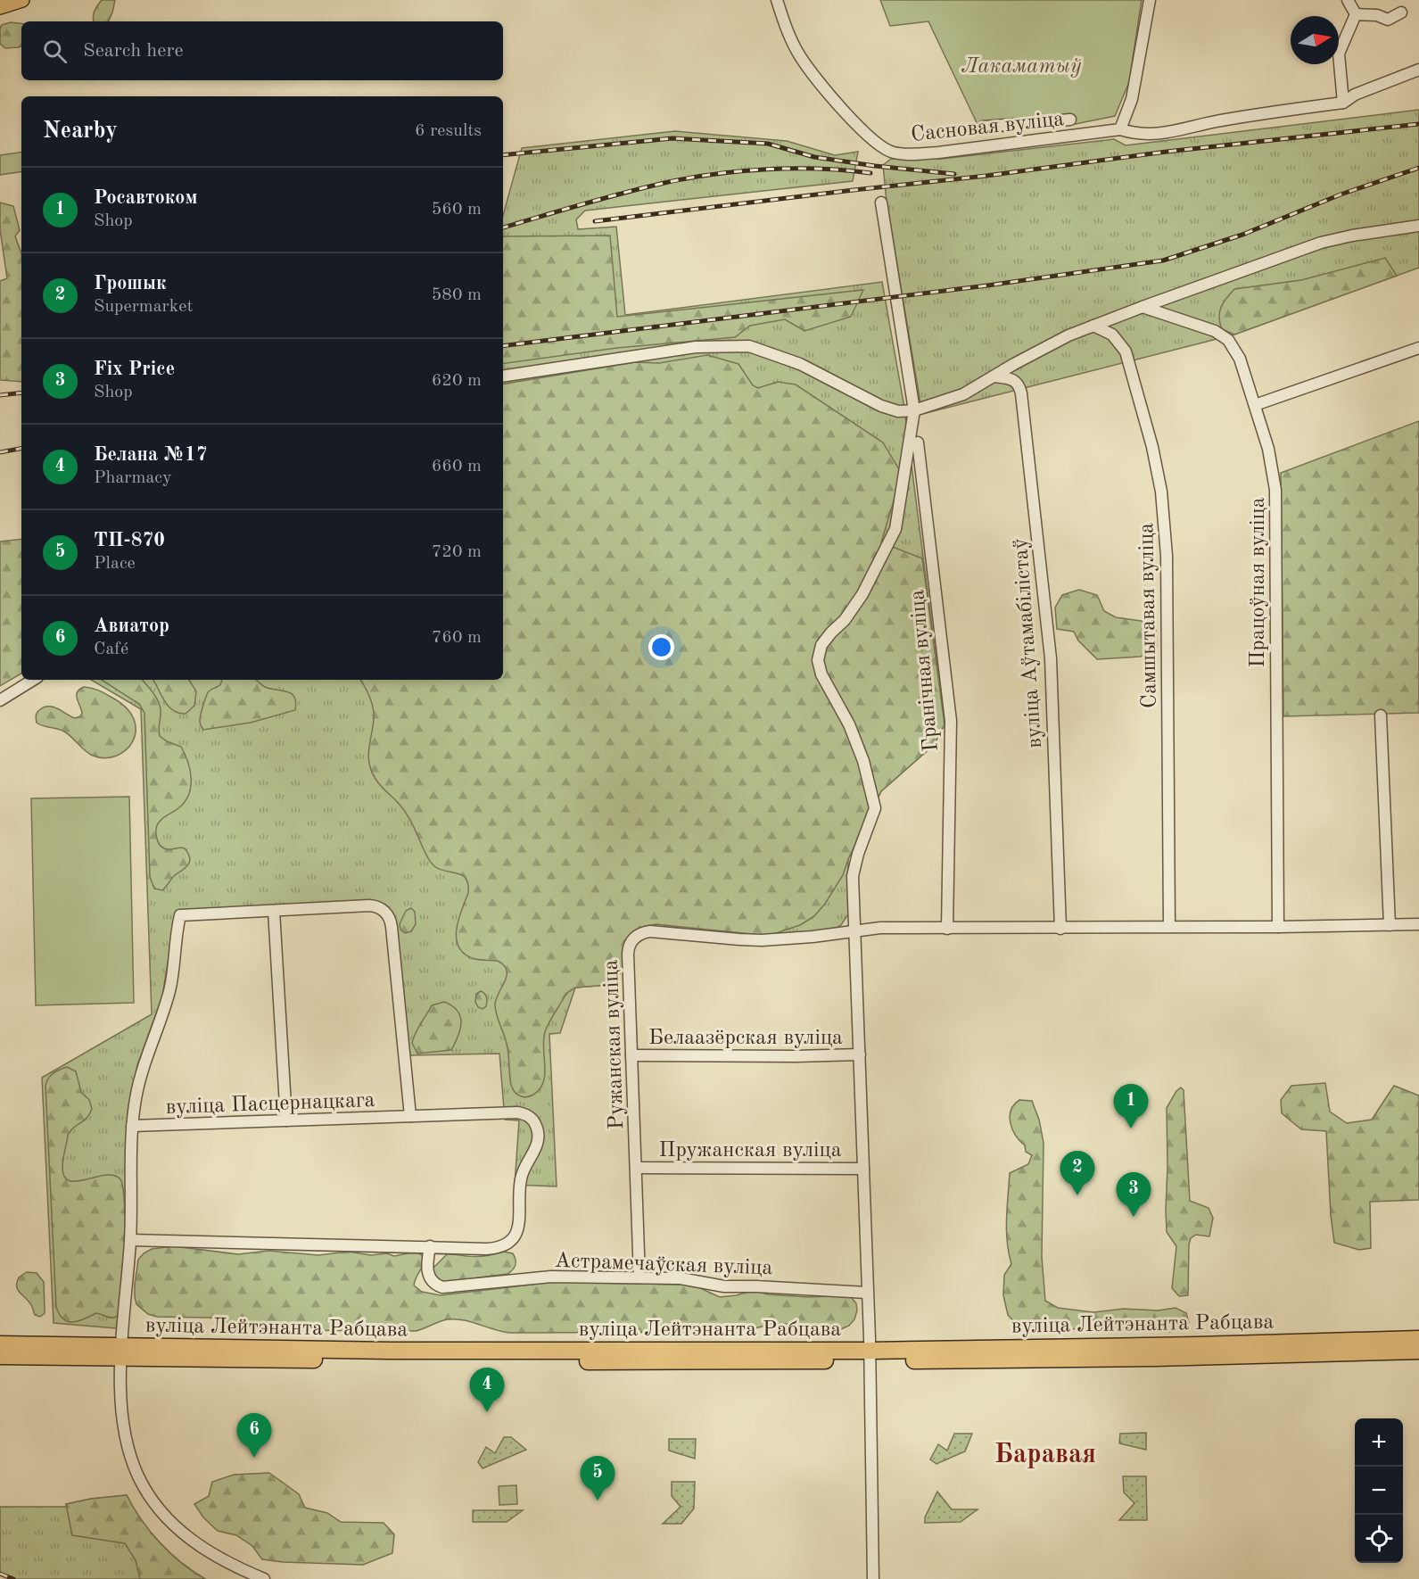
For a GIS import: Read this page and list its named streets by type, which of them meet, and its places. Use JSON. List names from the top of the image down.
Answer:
{
  "streets": {
    "highway": ["вуліца Лейтэнанта Рабцава"],
    "street": [
      "Сасновая вуліца",
      "Працоўная вуліца",
      "Самшытавая вуліца",
      "вуліца Аўтамабілістаў",
      "Гранічная вуліца",
      "Белаазёрская вуліца",
      "Ружанская вуліца",
      "вуліца Пасцернацкага",
      "Пружанская вуліца",
      "Астрамечаўская вуліца"
    ]
  },
  "crossings": [
    ["Белаазёрская вуліца", "Ружанская вуліца"],
    ["Ружанская вуліца", "Пружанская вуліца"],
    ["Ружанская вуліца", "Астрамечаўская вуліца"],
    ["вуліца Пасцернацкага", "Астрамечаўская вуліца"]
  ],
  "districts": ["Баравая"],
  "parks": ["Лакаматыў"],
  "north": "right",
  "page": {
    "search": "Search here",
    "heading": ["Nearby", "6 results"],
    "list": [
      {
        "mark": "1",
        "name": "Росавтоком",
        "note": "Shop",
        "value": "560 m"
      },
      {
        "mark": "2",
        "name": "Грошык",
        "note": "Supermarket",
        "value": "580 m"
      },
      {
        "mark": "3",
        "name": "Fix Price",
        "note": "Shop",
        "value": "620 m"
      },
      {
        "mark": "4",
        "name": "Белана №17",
        "note": "Pharmacy",
        "value": "660 m"
      },
      {
        "mark": "5",
        "name": "ТП-870",
        "note": "Place",
        "value": "720 m"
      },
      {
        "mark": "6",
        "name": "Авиатор",
        "note": "Café",
        "value": "760 m"
      }
    ],
    "pins": [
      "1",
      "2",
      "3",
      "4",
      "6",
      "5"
    ],
    "map_buttons": ["+", "−"]
  }
}
